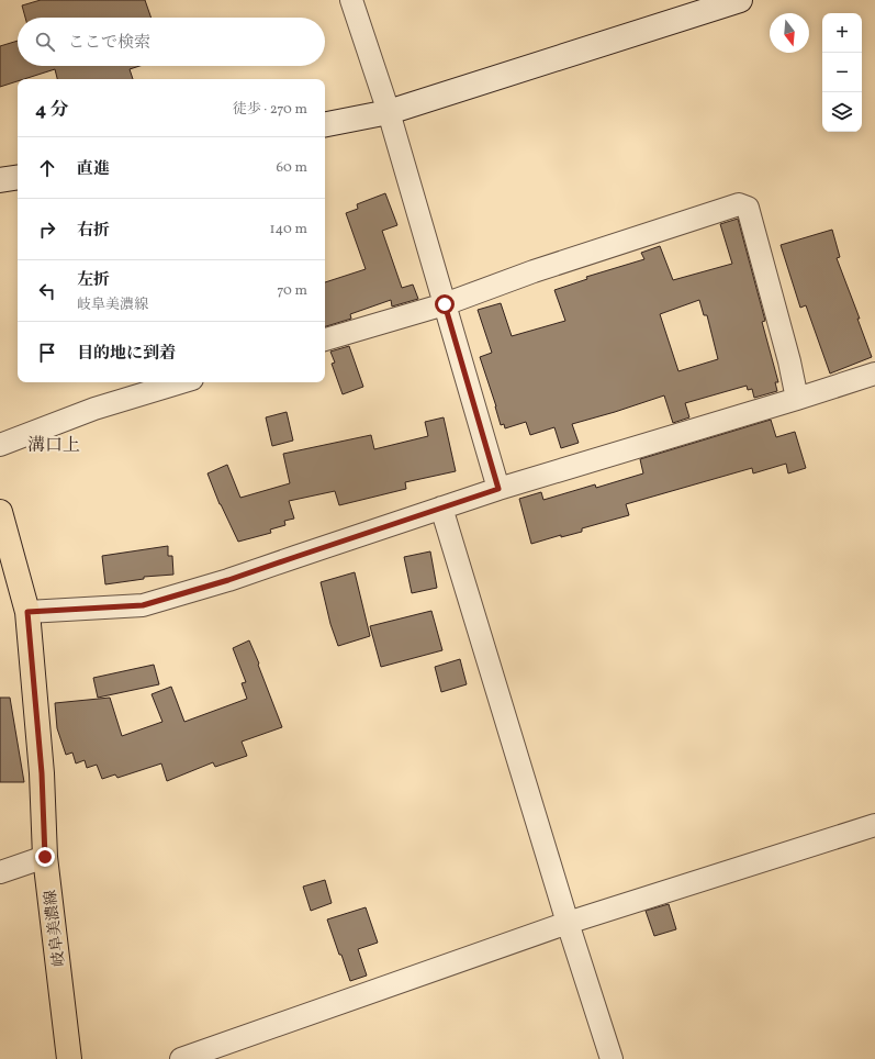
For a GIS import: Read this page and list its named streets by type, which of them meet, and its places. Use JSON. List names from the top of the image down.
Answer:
{
  "streets": {
    "main road": ["岐阜美濃線"]
  },
  "districts": ["溝口上"],
  "north": "bottom",
  "page": {
    "map_buttons": ["+", "−"],
    "search": "ここで検索",
    "heading": ["4 分", "徒歩 · 270 m"],
    "list": [
      ["直進", "60 m"],
      ["右折", "140 m"],
      ["左折", "岐阜美濃線", "70 m"],
      "目的地に到着"
    ]
  }
}
